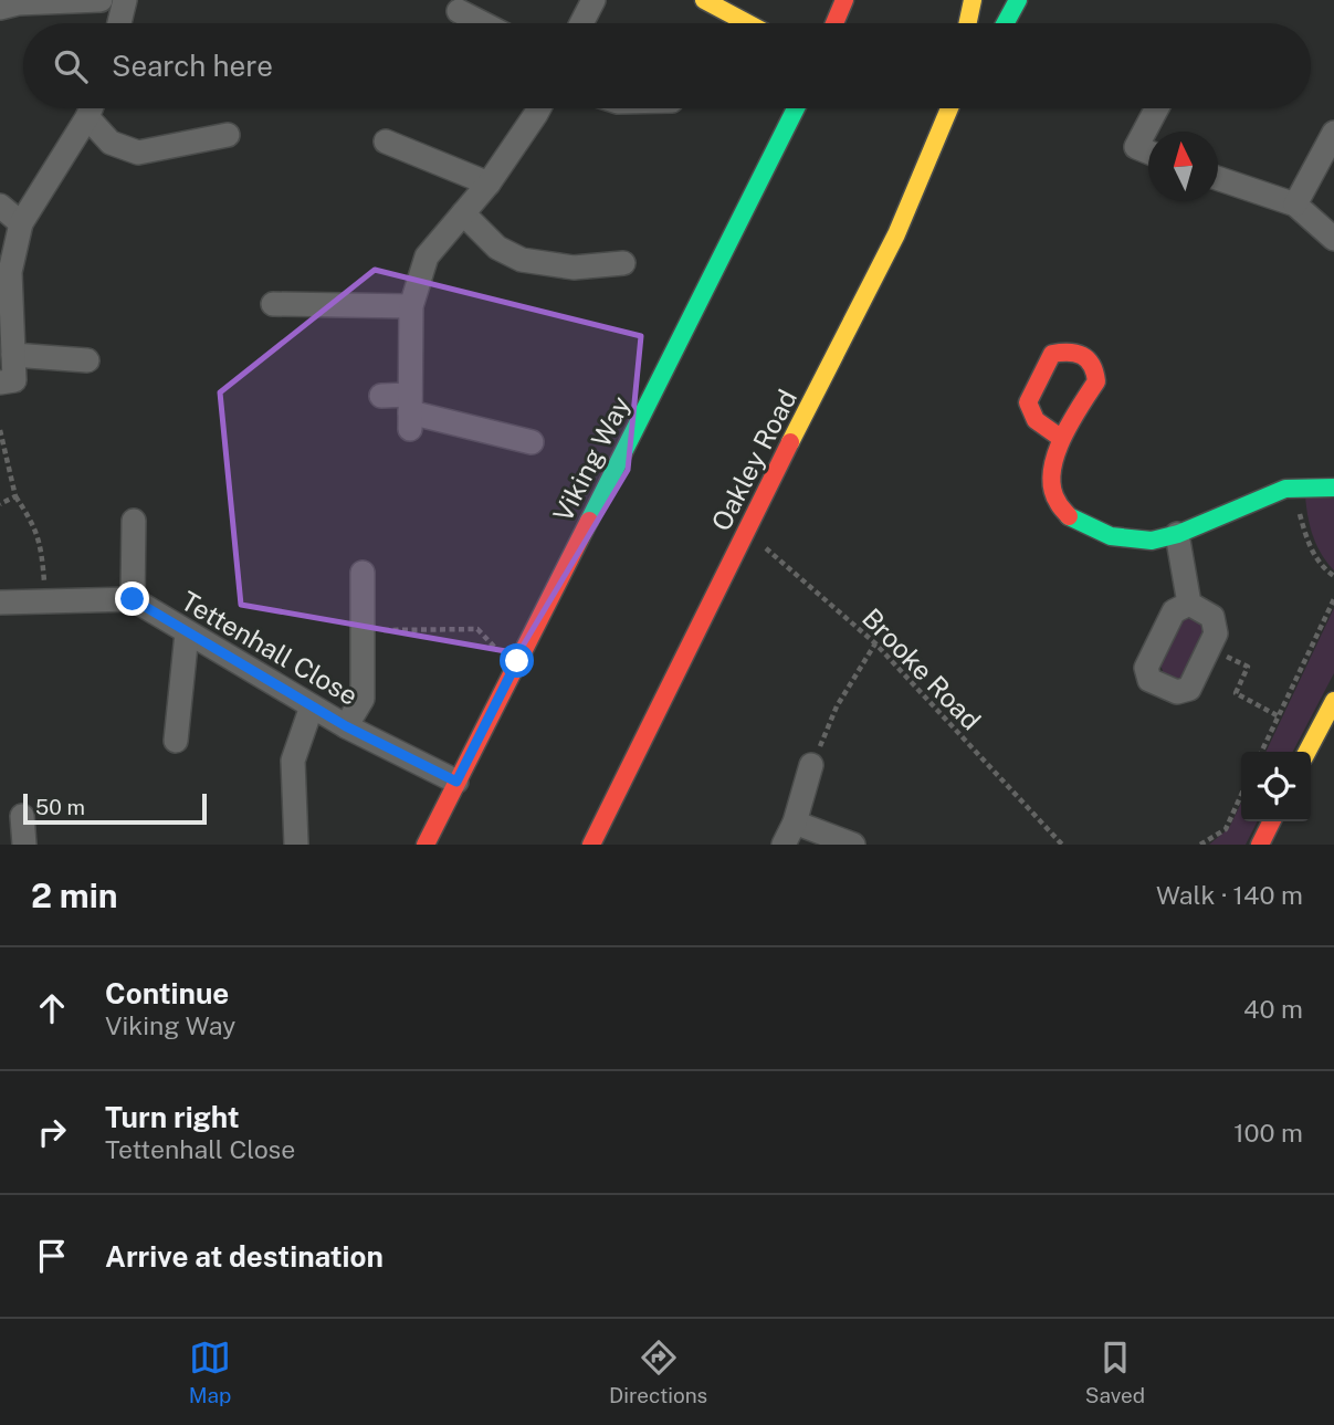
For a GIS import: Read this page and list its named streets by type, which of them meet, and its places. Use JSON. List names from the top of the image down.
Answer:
{
  "streets": {
    "street": ["Viking Way", "Oakley Road", "Tettenhall Close"],
    "path": ["Brooke Road"]
  },
  "crossings": [
    ["Viking Way", "Tettenhall Close"],
    ["Oakley Road", "Brooke Road"]
  ],
  "scale_bar": "50 m",
  "north": "top",
  "page": {
    "search": "Search here",
    "scale": "50 m",
    "heading": ["2 min", "Walk · 140 m"],
    "list": [
      ["Continue", "Viking Way", "40 m"],
      ["Turn right", "Tettenhall Close", "100 m"],
      "Arrive at destination"
    ],
    "nav": ["Map", "Directions", "Saved"]
  }
}
